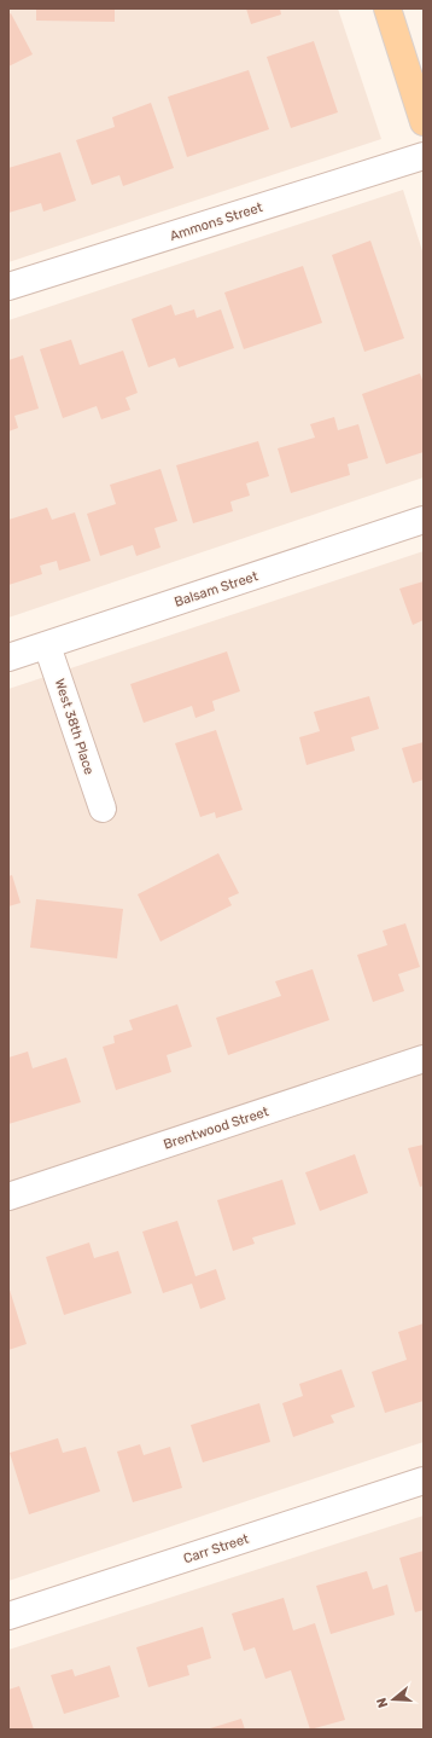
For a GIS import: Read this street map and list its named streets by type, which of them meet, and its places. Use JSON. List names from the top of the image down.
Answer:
{
  "streets": {
    "street": [
      "Ammons Street",
      "Balsam Street",
      "West 38th Place",
      "Brentwood Street",
      "Carr Street"
    ]
  },
  "crossings": [
    ["Balsam Street", "West 38th Place"]
  ],
  "north": "left"
}
